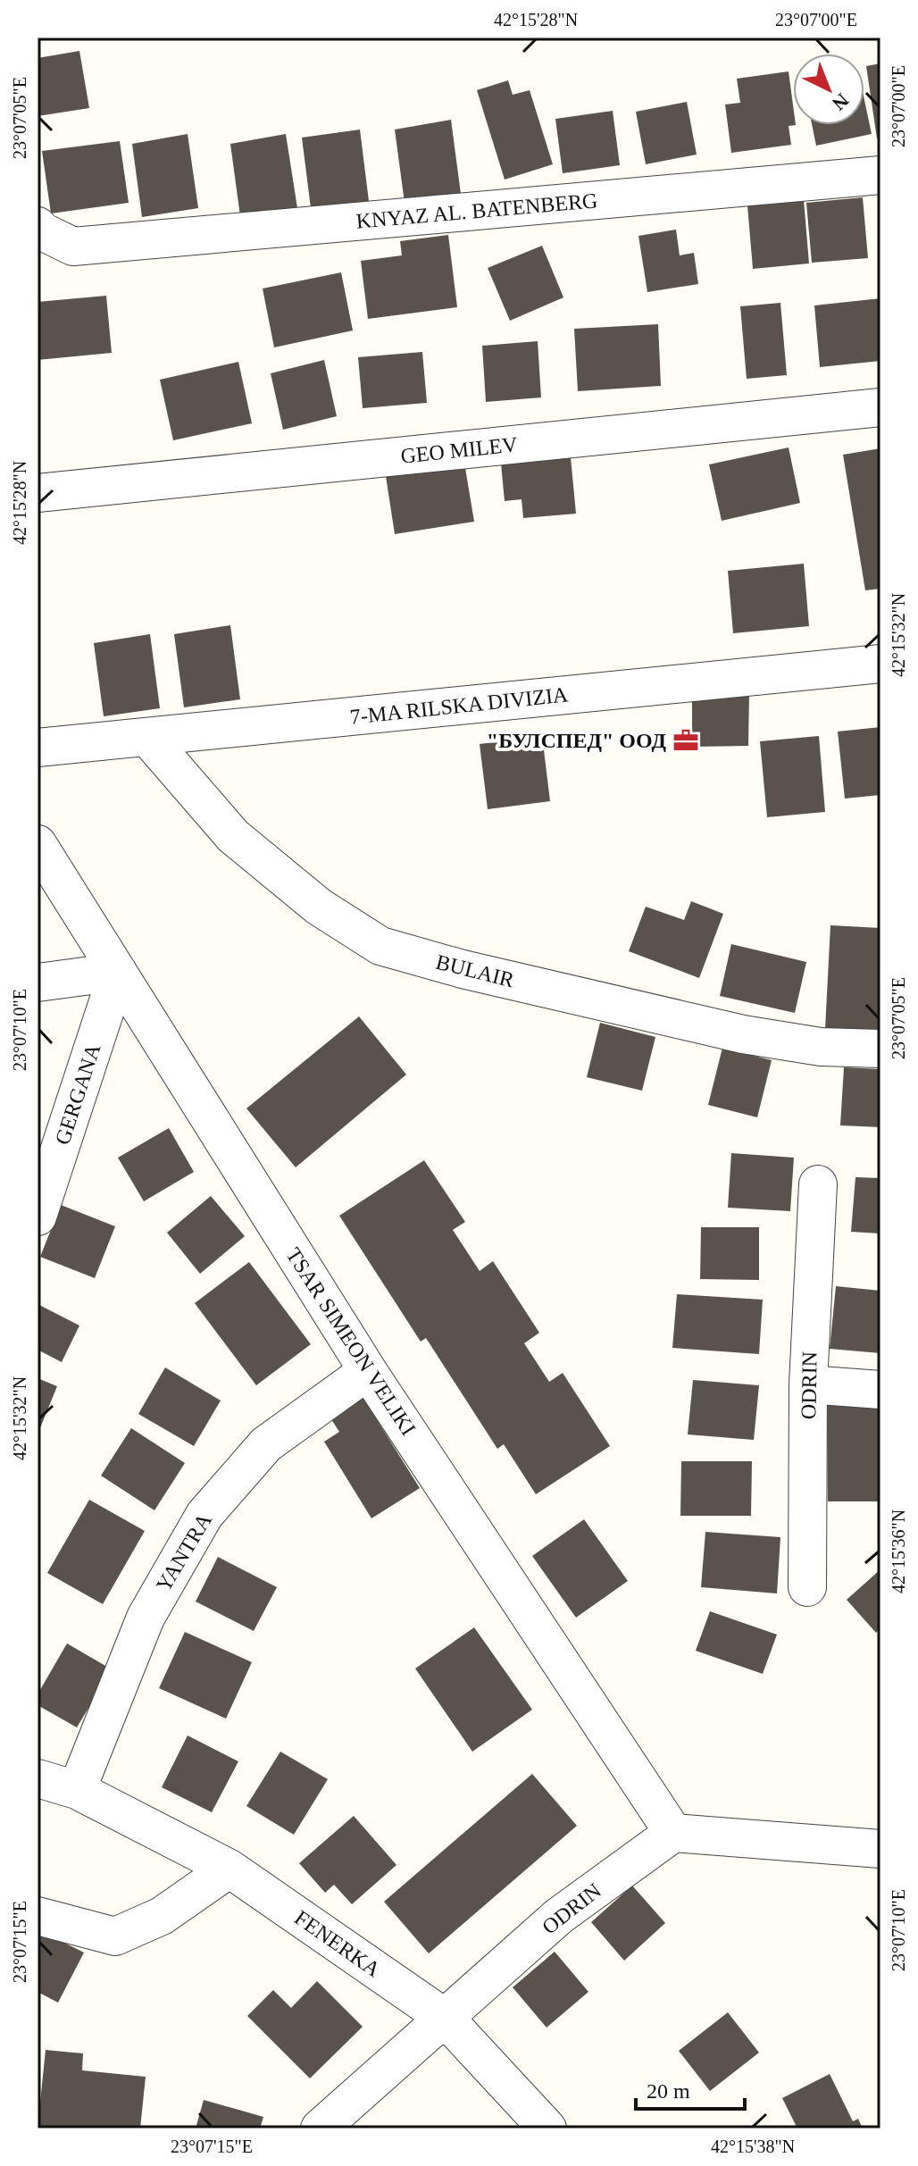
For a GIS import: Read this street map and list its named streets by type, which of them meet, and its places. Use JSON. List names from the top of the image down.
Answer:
{
  "streets": {
    "street": [
      "KNYAZ AL. BATENBERG",
      "GEO MILEV",
      "7-MA RILSKA DIVIZIA",
      "BULAIR",
      "GERGANA",
      "TSAR SIMEON VELIKI",
      "ODRIN",
      "YANTRA",
      "FENERKA"
    ]
  },
  "crossings": [
    ["7-MA RILSKA DIVIZIA", "BULAIR"],
    ["GERGANA", "TSAR SIMEON VELIKI"],
    ["TSAR SIMEON VELIKI", "ODRIN"],
    ["TSAR SIMEON VELIKI", "YANTRA"],
    ["ODRIN", "FENERKA"],
    ["YANTRA", "FENERKA"]
  ],
  "places": {
    "office": ["\"БУЛСПЕД\" ООД"]
  },
  "scale_bar": "20 m",
  "north": "bottom right",
  "coordinates": [
    "42°15'28\"N",
    "23°07'00\"E",
    "23°07'05\"E",
    "42°15'32\"N",
    "23°07'10\"E",
    "42°15'36\"N",
    "23°07'15\"E",
    "42°15'38\"N"
  ]
}
